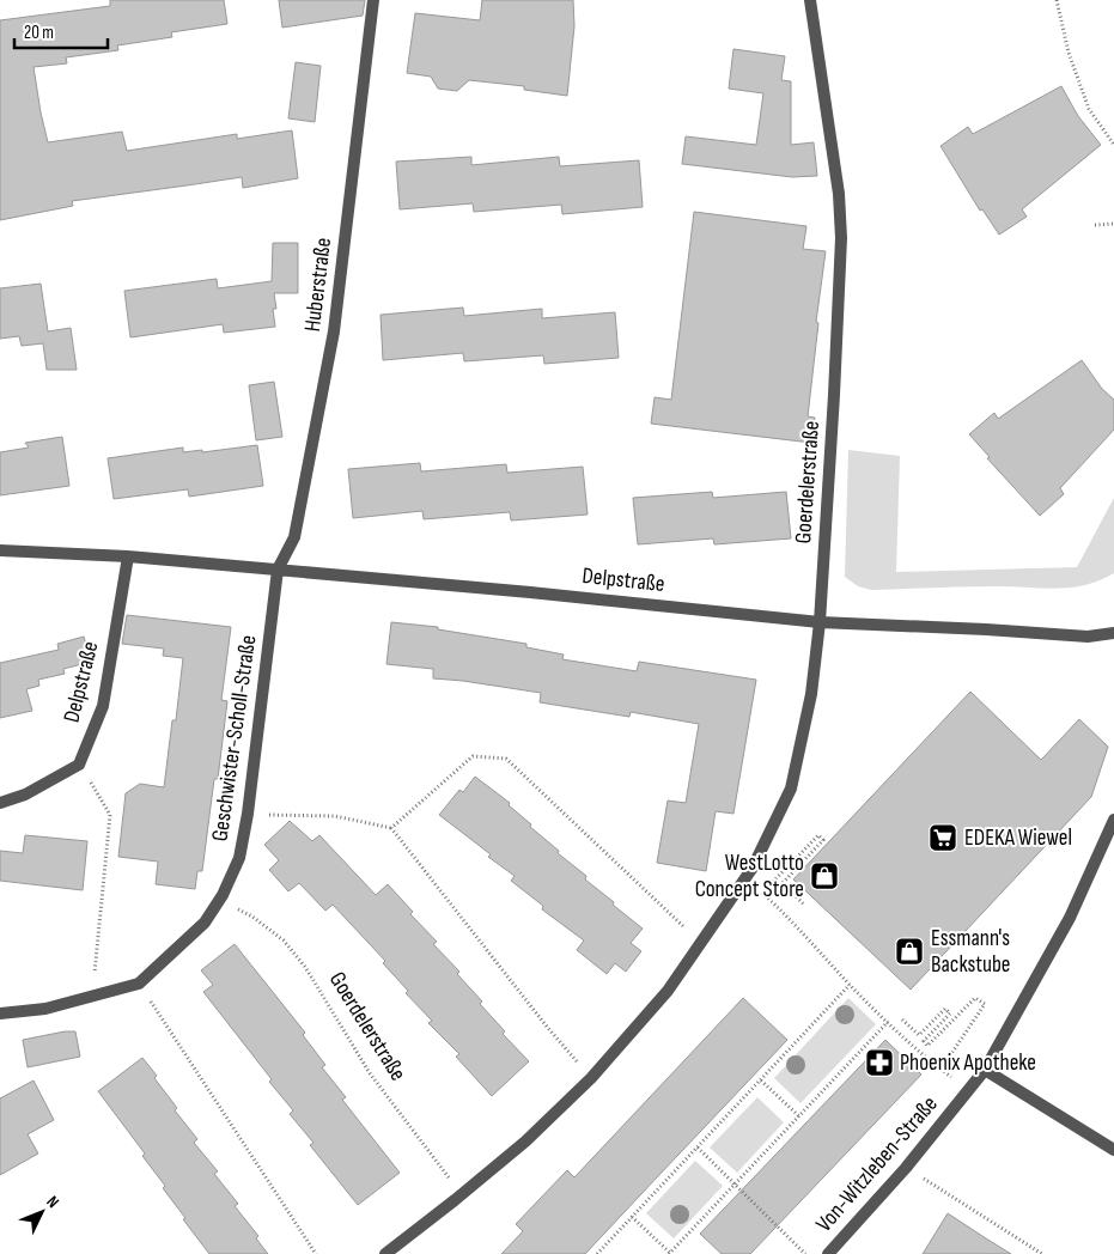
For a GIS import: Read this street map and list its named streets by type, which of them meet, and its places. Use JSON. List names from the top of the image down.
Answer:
{
  "streets": {
    "street": [
      "Huberstraße",
      "Goerdelerstraße",
      "Delpstraße",
      "Geschwister-Scholl-Straße",
      "Von-Witzleben-Straße"
    ]
  },
  "crossings": [
    ["Huberstraße", "Delpstraße"],
    ["Huberstraße", "Geschwister-Scholl-Straße"],
    ["Goerdelerstraße", "Delpstraße"],
    ["Goerdelerstraße", "Geschwister-Scholl-Straße"],
    ["Delpstraße", "Geschwister-Scholl-Straße"]
  ],
  "places": {
    "supermarket": ["EDEKA Wiewel"],
    "shop": ["WestLotto Concept Store", "Essmann's Backstube"],
    "pharmacy": ["Phoenix Apotheke"]
  },
  "scale_bar": "20 m",
  "north": "top right"
}
